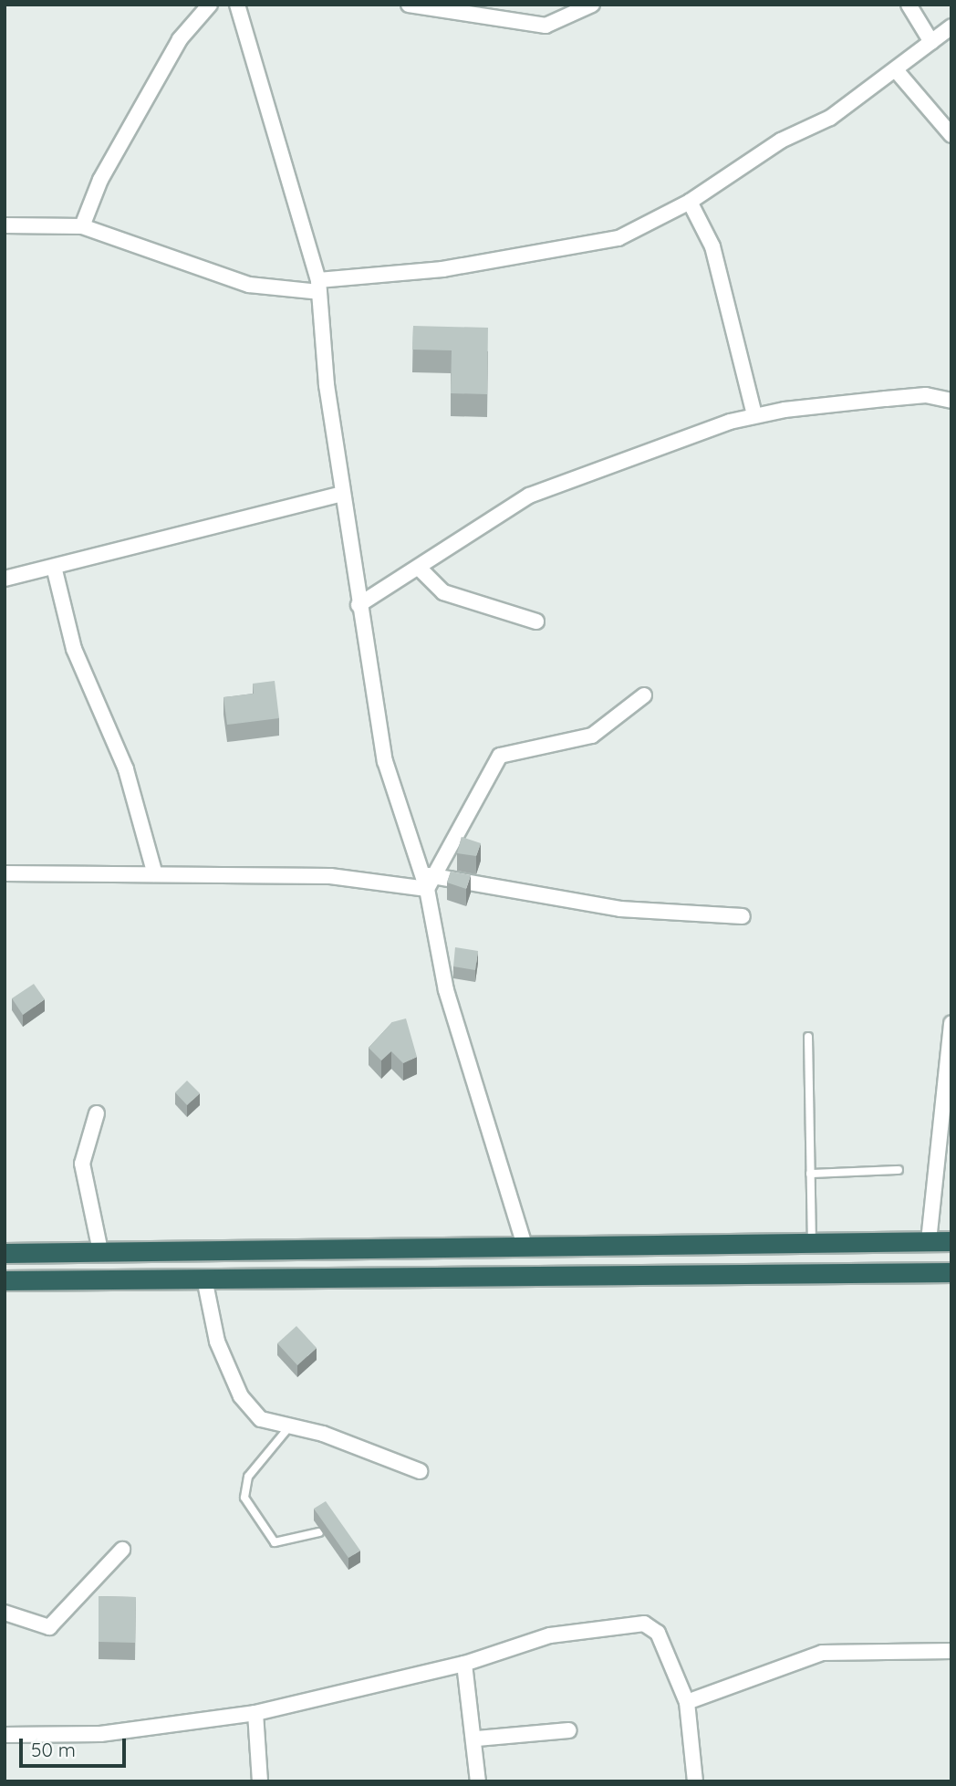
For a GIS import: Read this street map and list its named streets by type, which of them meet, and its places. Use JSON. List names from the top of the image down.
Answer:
{
  "scale_bar": "50 m"
}
